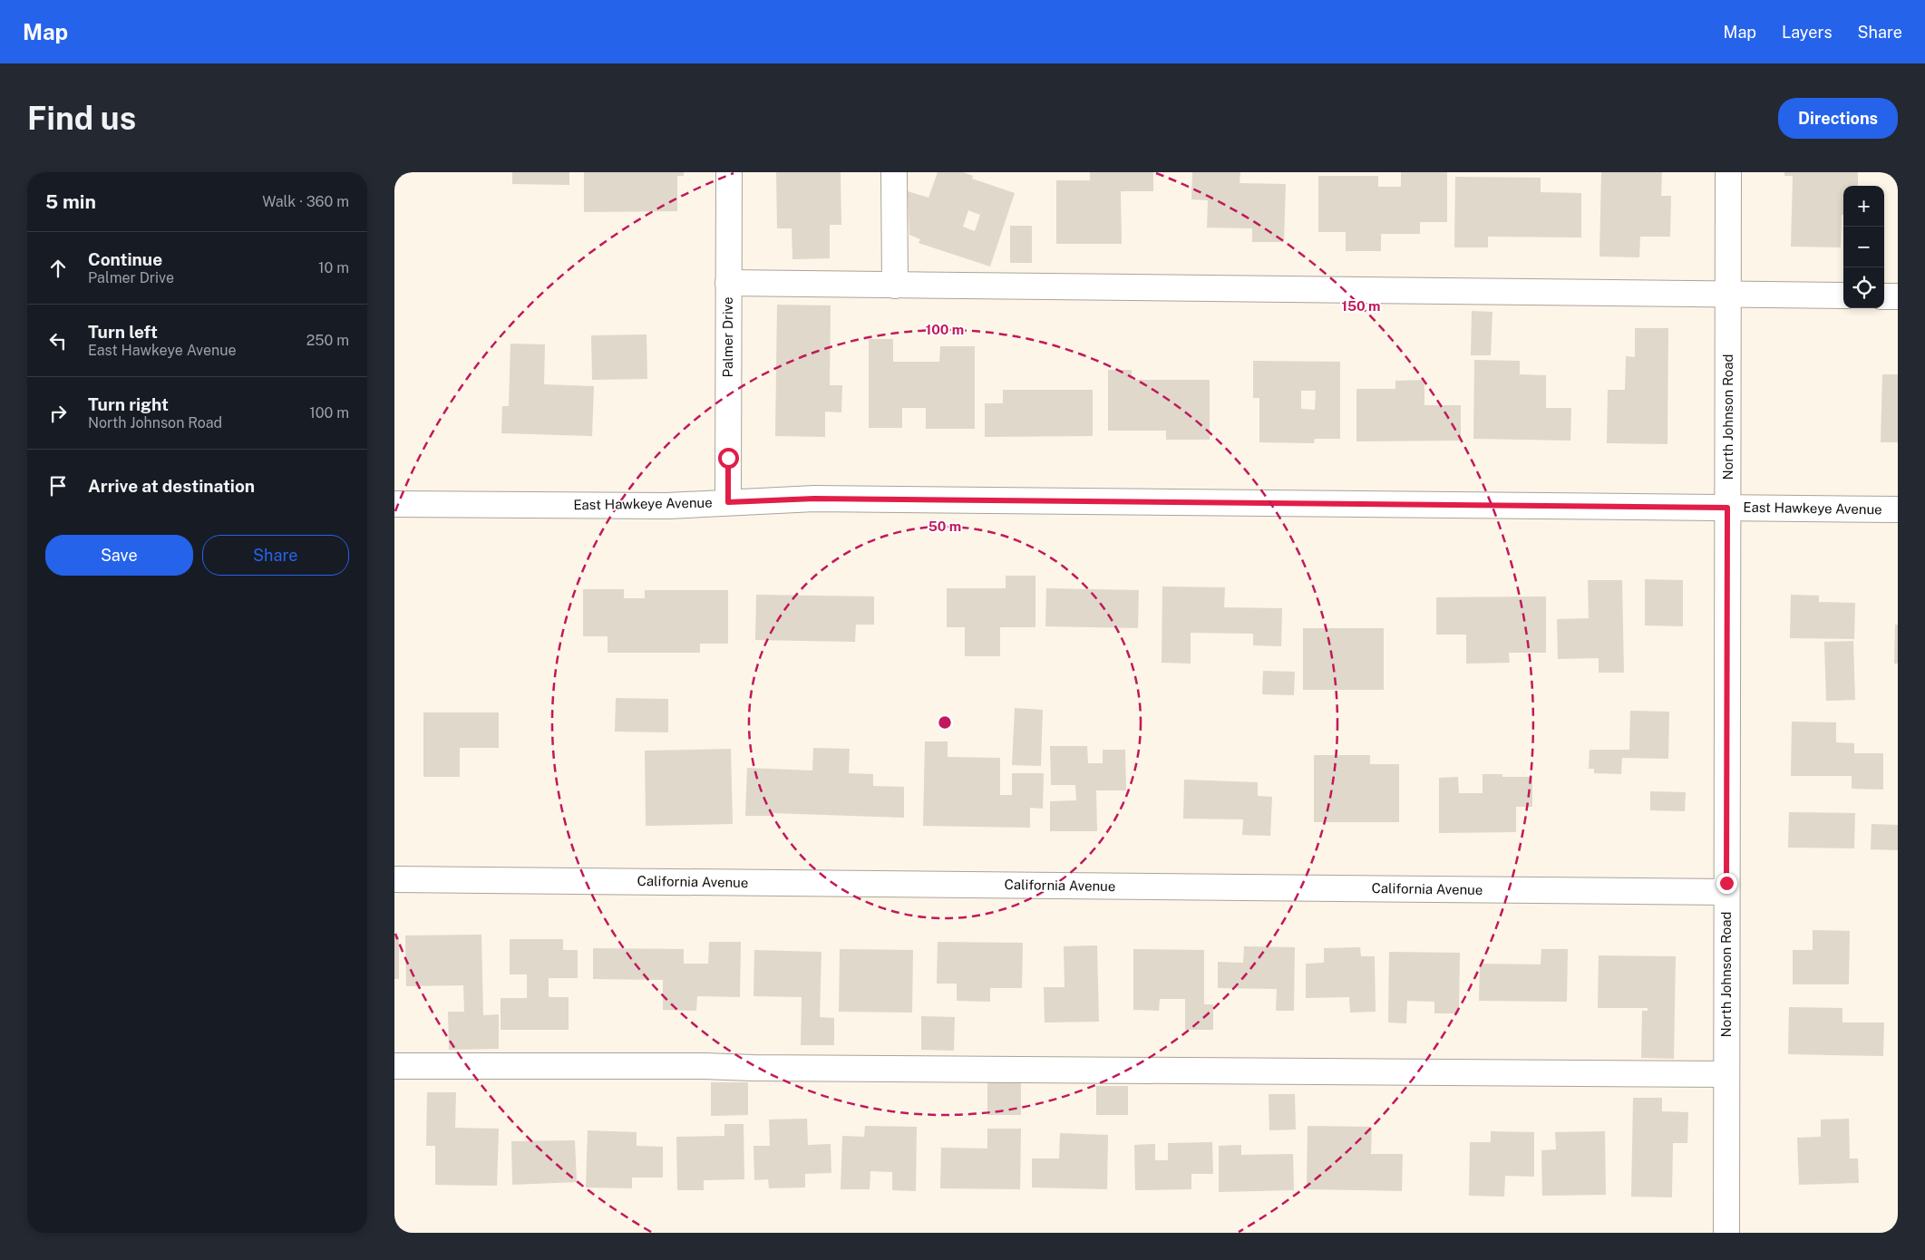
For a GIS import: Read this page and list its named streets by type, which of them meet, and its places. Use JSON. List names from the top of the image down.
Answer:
{
  "streets": {
    "street": [
      "Palmer Drive",
      "North Johnson Road",
      "East Hawkeye Avenue",
      "California Avenue"
    ]
  },
  "crossings": [
    ["Palmer Drive", "East Hawkeye Avenue"],
    ["North Johnson Road", "East Hawkeye Avenue"],
    ["North Johnson Road", "California Avenue"]
  ],
  "page": {
    "header": "Map",
    "nav": ["Map", "Layers", "Share"],
    "buttons": [
      "Directions",
      ["Save", "Share"]
    ],
    "title": "Find us",
    "heading": ["5 min", "Walk · 360 m"],
    "map_buttons": ["+", "−"],
    "list": [
      ["Continue", "Palmer Drive", "10 m"],
      ["Turn left", "East Hawkeye Avenue", "250 m"],
      ["Turn right", "North Johnson Road", "100 m"],
      "Arrive at destination"
    ]
  },
  "rings": ["150 m", "100 m", "50 m"]
}
